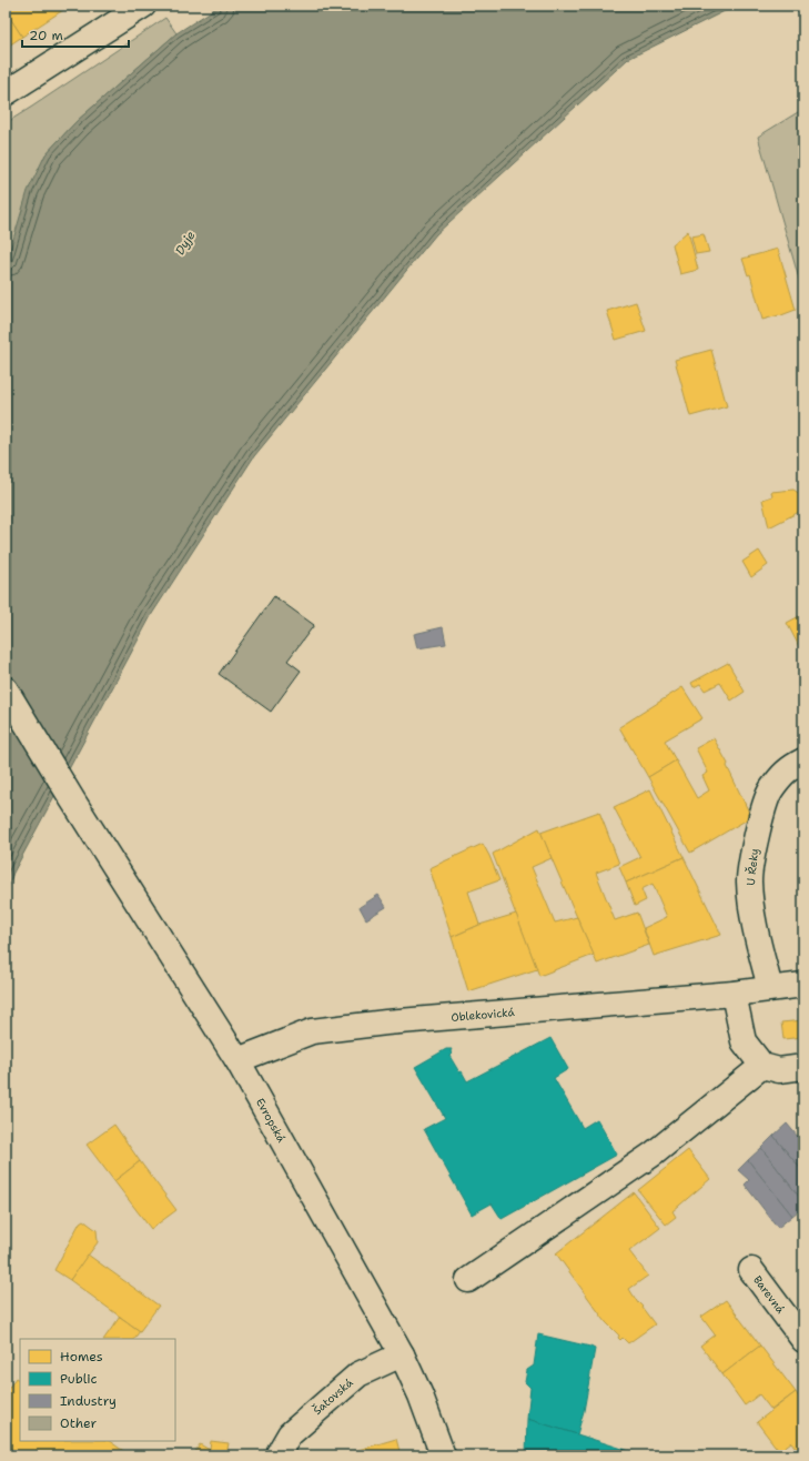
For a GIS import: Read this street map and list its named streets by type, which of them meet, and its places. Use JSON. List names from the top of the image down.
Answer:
{
  "streets": {
    "street": [
      "U Řeky",
      "Oblekovická",
      "Evropská",
      "Barevná",
      "Šatovská"
    ]
  },
  "crossings": [
    ["U Řeky", "Oblekovická"],
    ["Oblekovická", "Evropská"],
    ["Evropská", "Šatovská"]
  ],
  "water": ["Dyje"],
  "legend": [
    "Homes",
    "Public",
    "Industry",
    "Other"
  ],
  "scale_bar": "20 m"
}
